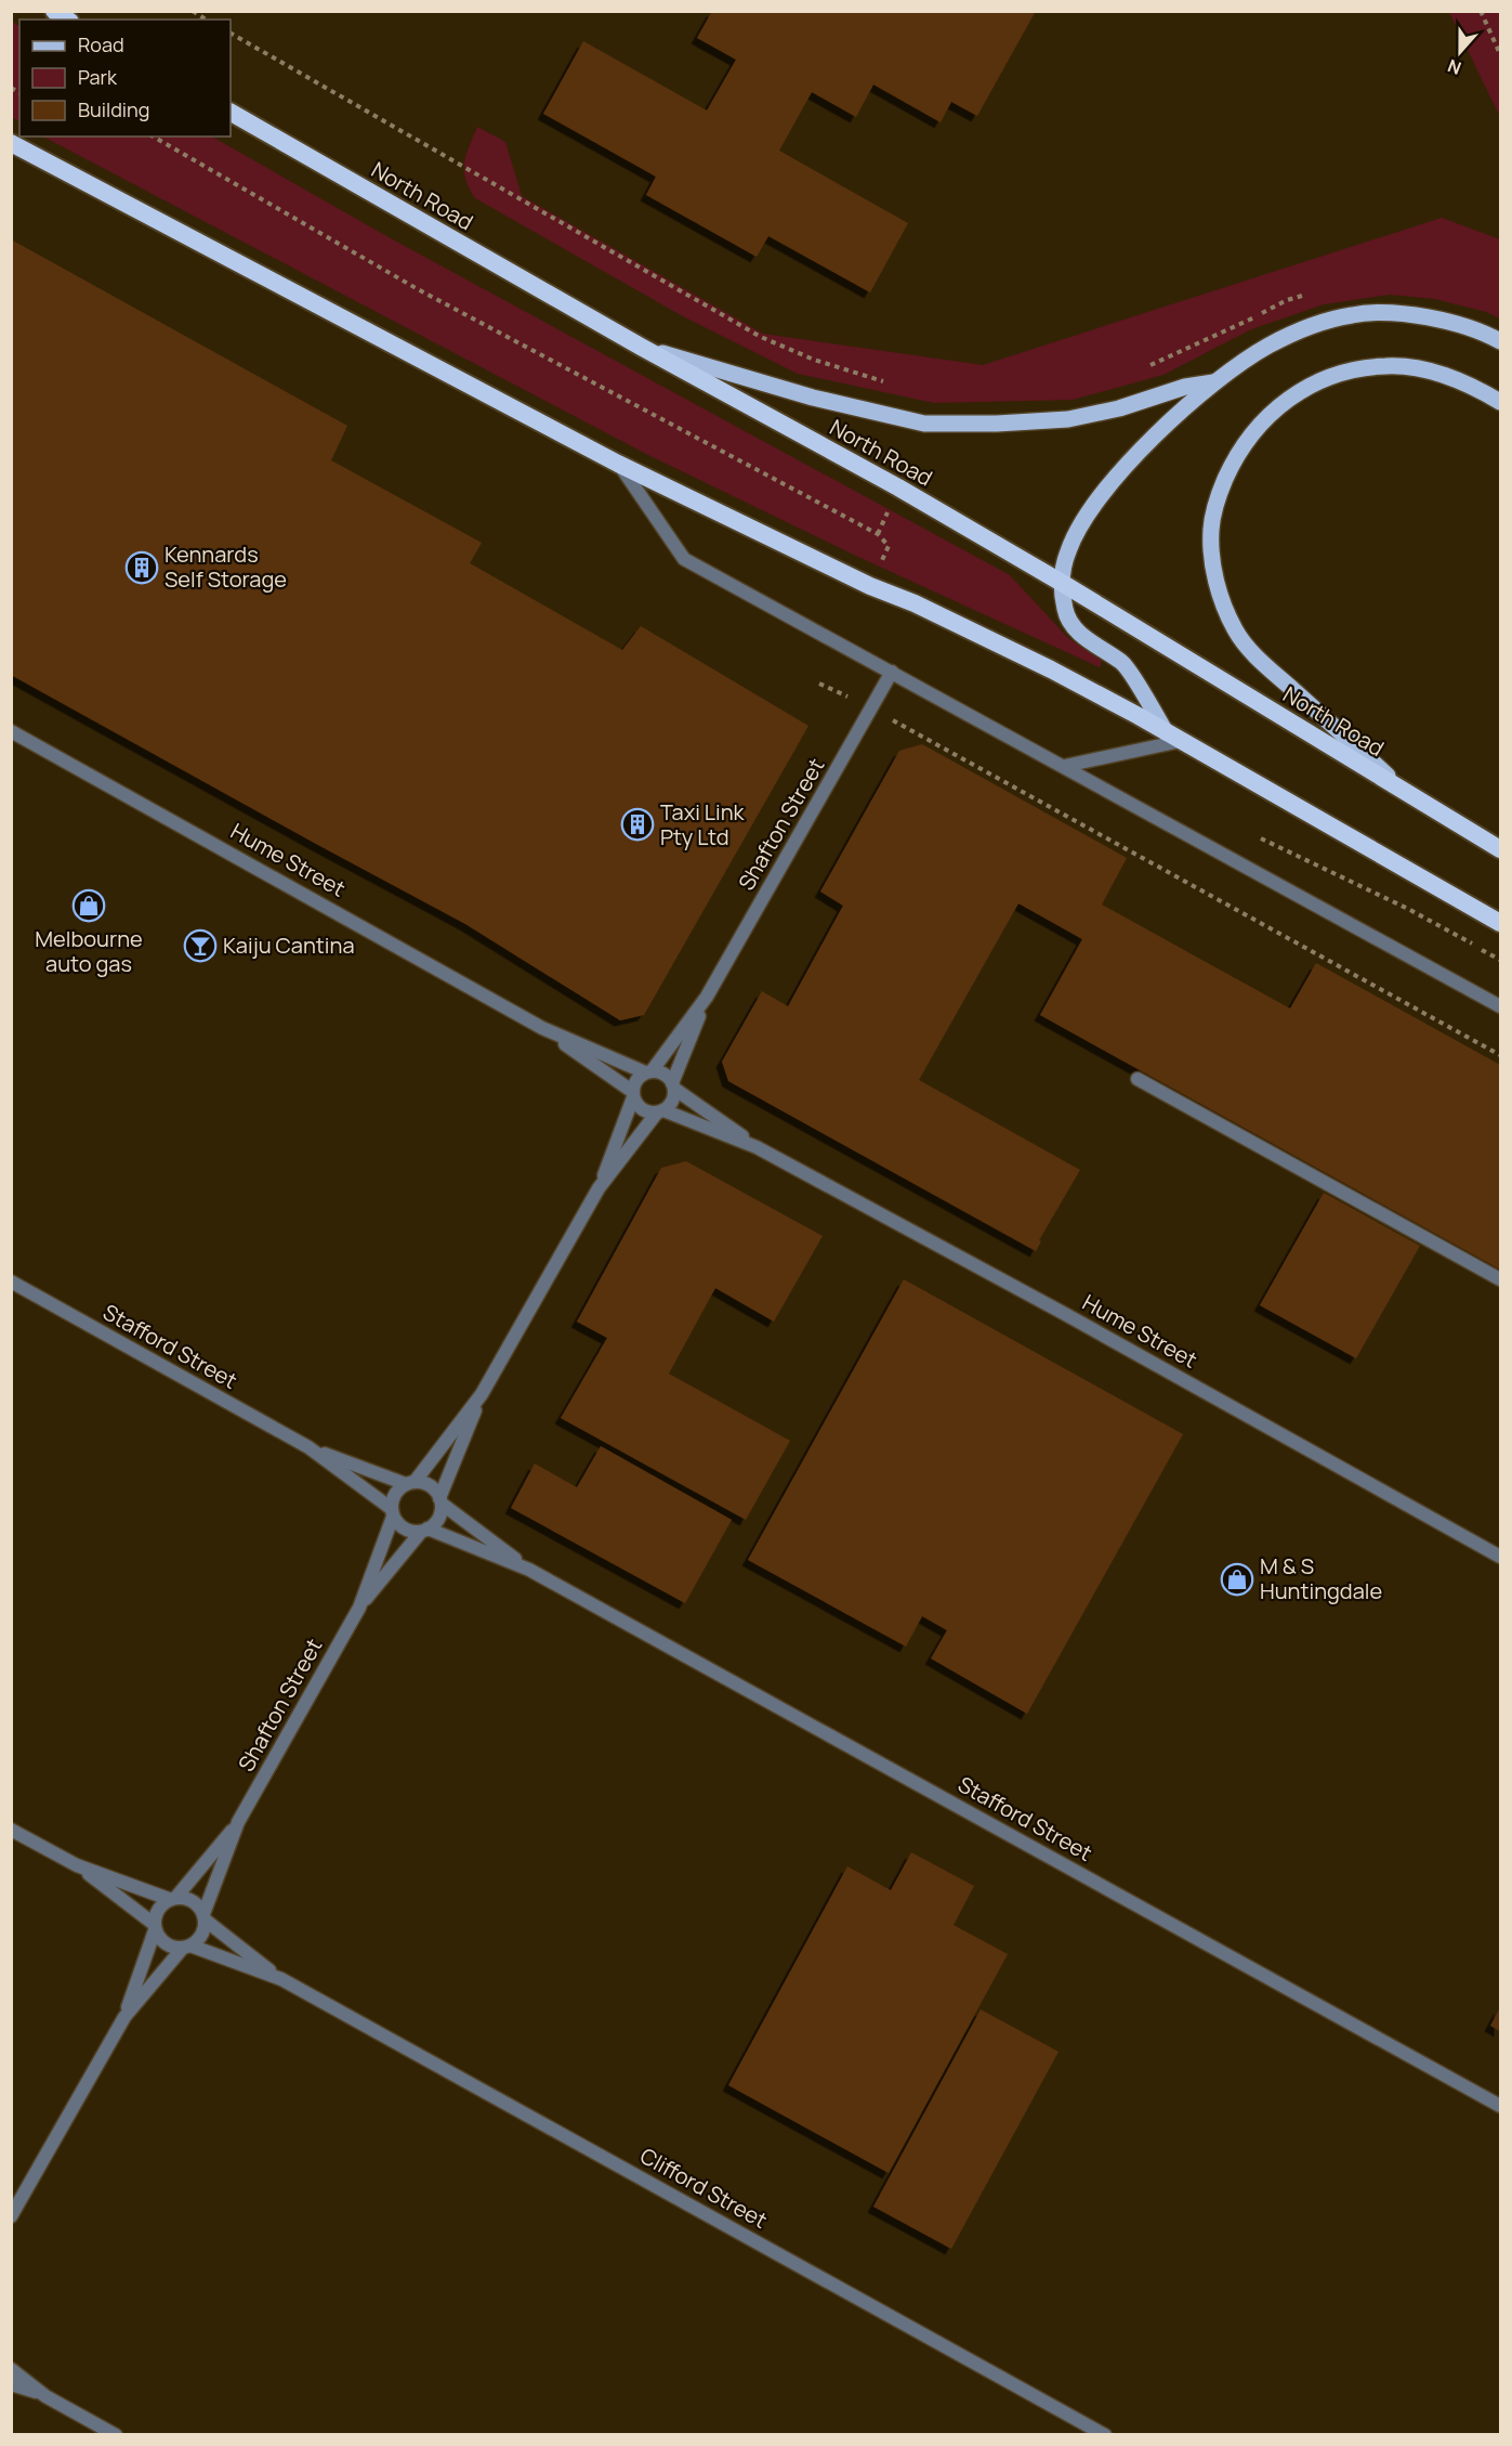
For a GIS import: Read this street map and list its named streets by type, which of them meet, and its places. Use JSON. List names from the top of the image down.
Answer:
{
  "streets": {
    "highway": ["North Road"],
    "street": [
      "Shafton Street",
      "Hume Street",
      "Stafford Street",
      "Clifford Street"
    ]
  },
  "crossings": [
    ["Shafton Street", "Hume Street"],
    ["Shafton Street", "Stafford Street"],
    ["Shafton Street", "Clifford Street"]
  ],
  "places": {
    "building": ["Kennards Self Storage", "Taxi Link Pty Ltd"],
    "shop": ["Melbourne auto gas", "M & S Huntingdale"],
    "bar": ["Kaiju Cantina"]
  },
  "legend": ["Road", "Park", "Building"],
  "north": "bottom"
}
